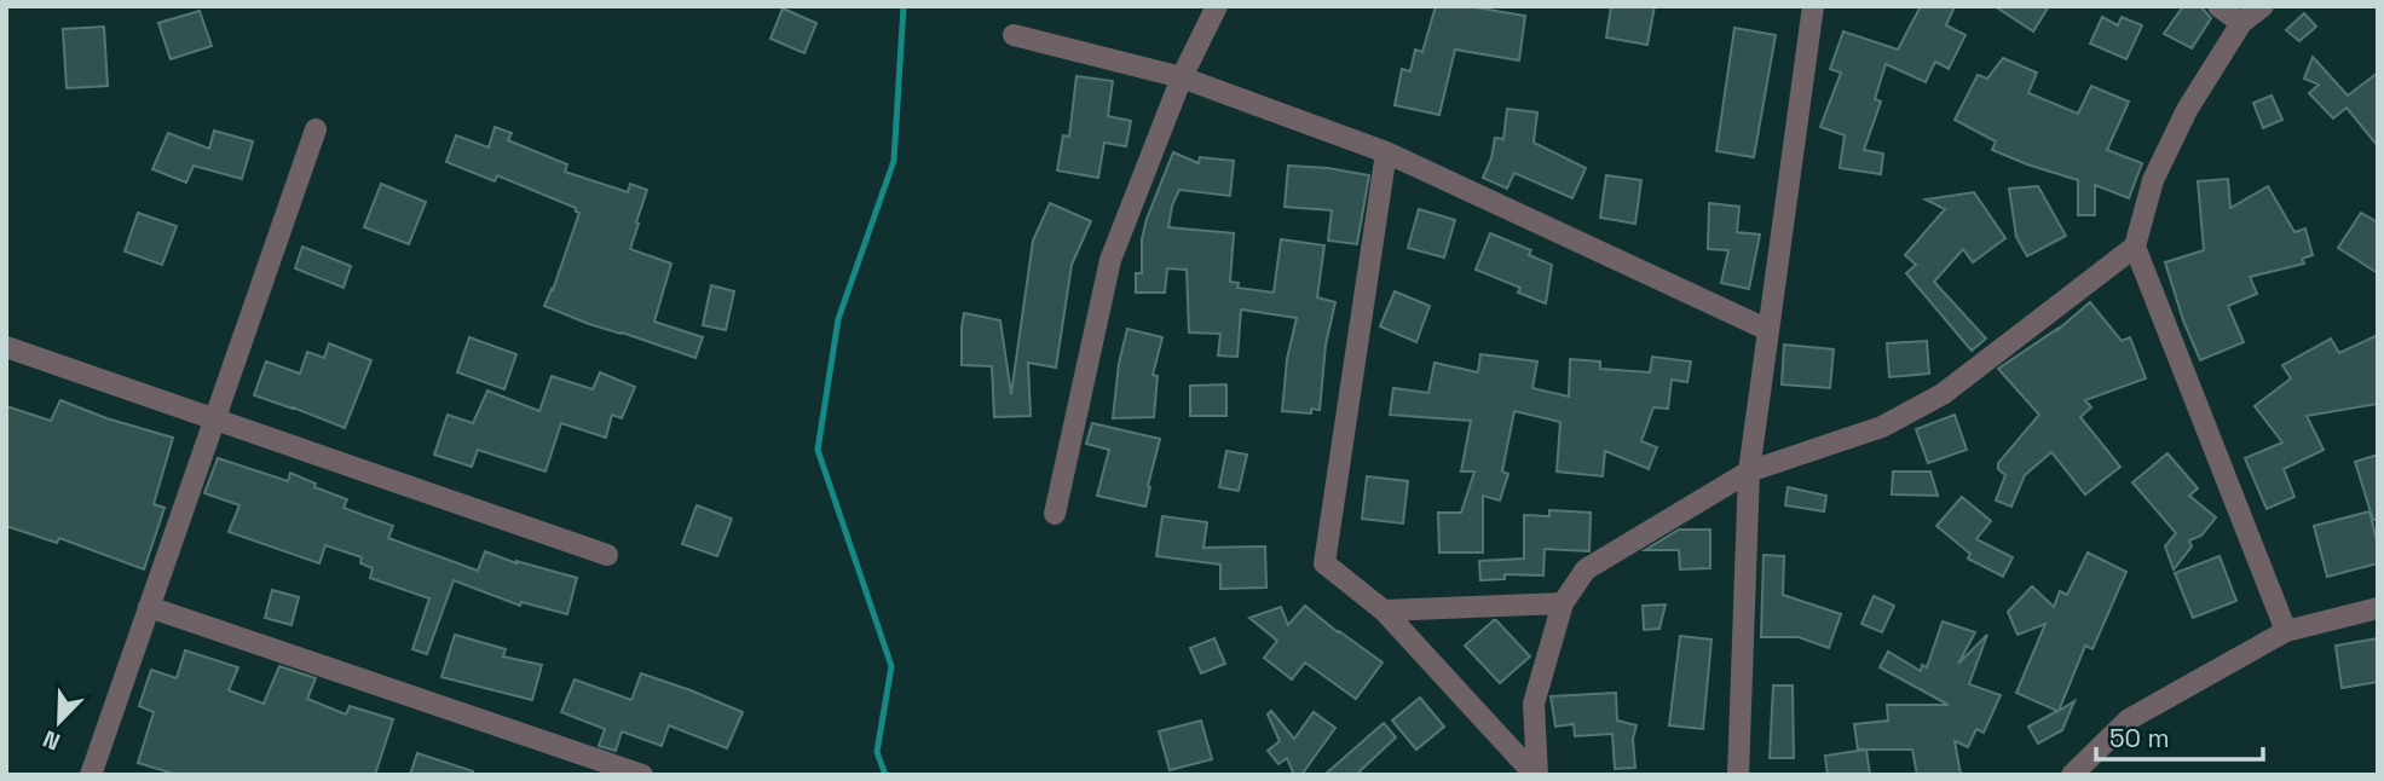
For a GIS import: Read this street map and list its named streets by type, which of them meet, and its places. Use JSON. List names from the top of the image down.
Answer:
{
  "scale_bar": "50 m",
  "north": "bottom left"
}
